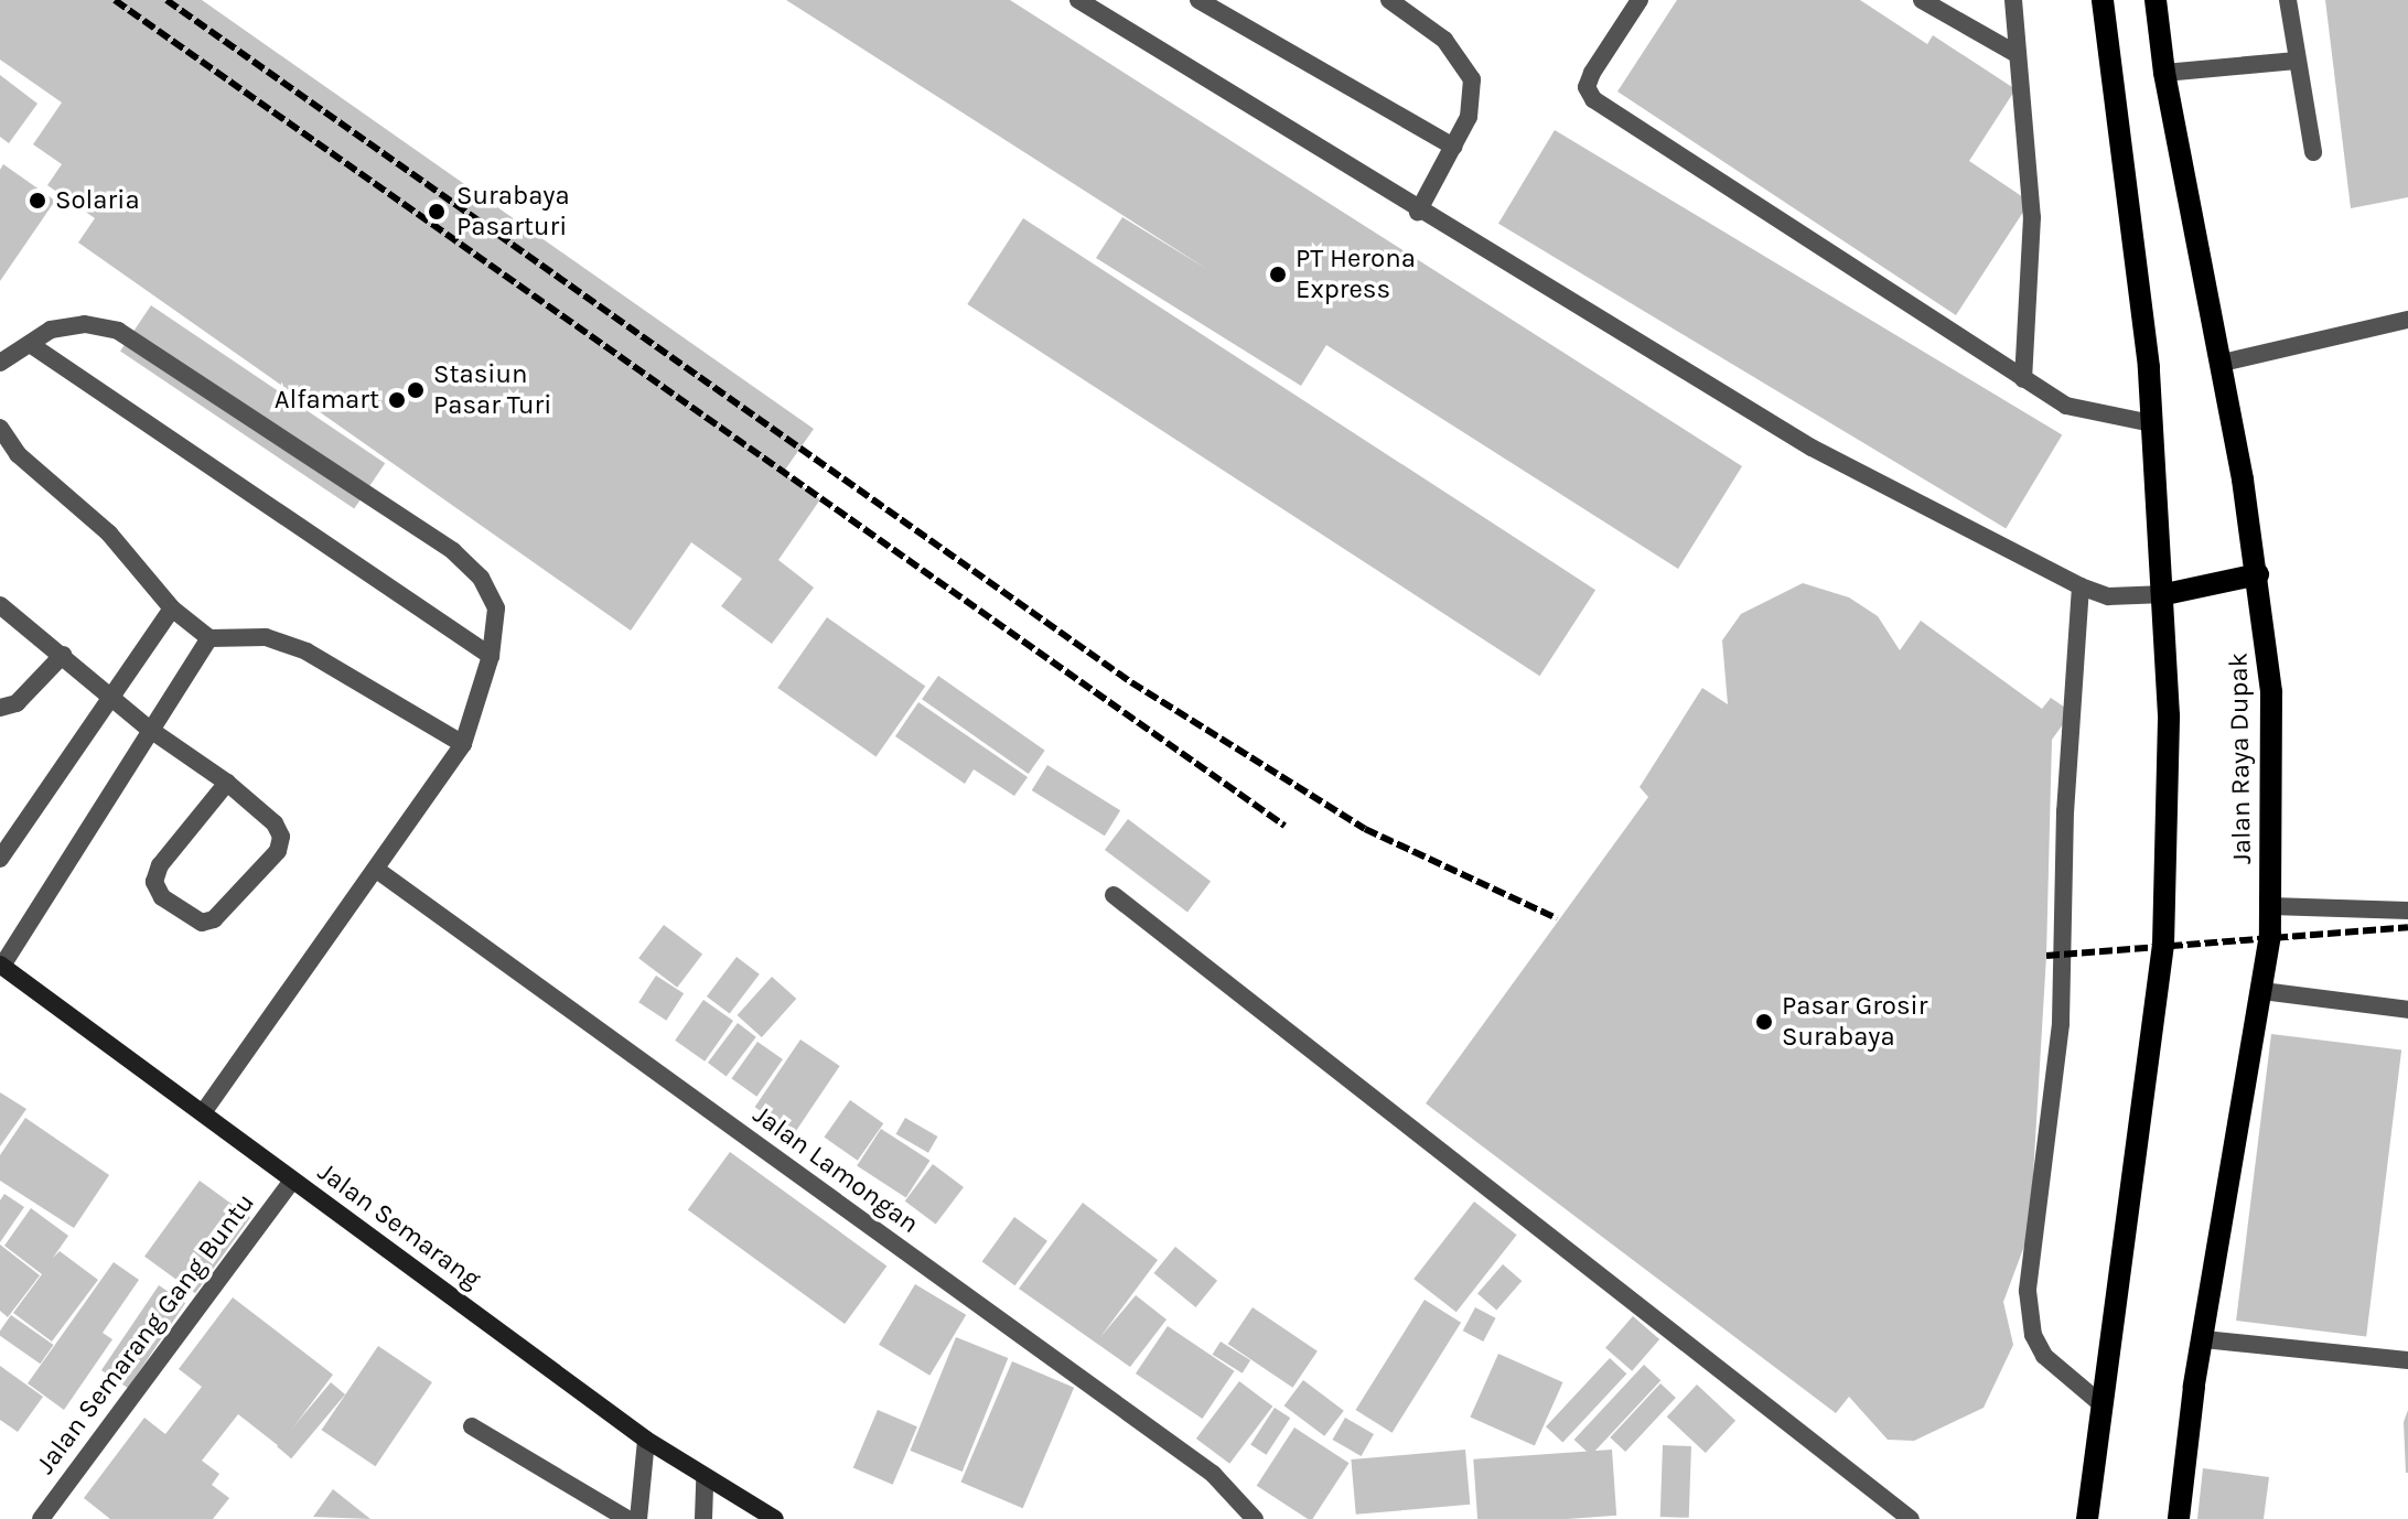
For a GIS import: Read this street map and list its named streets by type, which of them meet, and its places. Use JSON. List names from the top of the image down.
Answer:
{
  "streets": {
    "main road": ["Jalan Raya Dupak"],
    "street": ["Jalan Lamongan", "Jalan Semarang", "Jalan Semarang Gang Buntu"]
  },
  "crossings": [
    ["Jalan Semarang", "Jalan Semarang Gang Buntu"]
  ],
  "places": [
    "Solaria",
    "Surabaya Pasarturi",
    "PT Herona Express",
    "Stasiun Pasar Turi",
    "Alfamart",
    "Pasar Grosir Surabaya"
  ]
}
